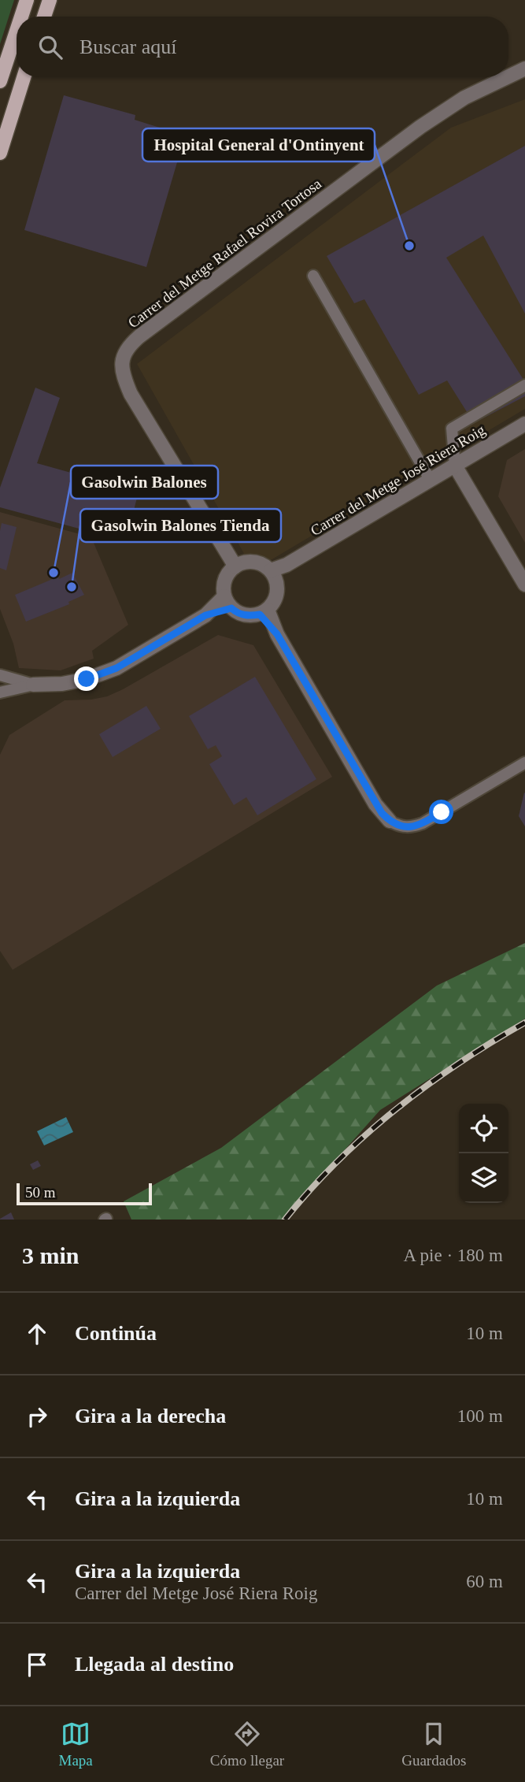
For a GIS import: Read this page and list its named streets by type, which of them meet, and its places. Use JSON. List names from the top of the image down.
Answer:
{
  "streets": {
    "street": ["Carrer del Metge Rafael Rovira Tortosa", "Carrer del Metge José Riera Roig"]
  },
  "crossings": [
    ["Carrer del Metge Rafael Rovira Tortosa", "Carrer del Metge José Riera Roig"]
  ],
  "places": ["Hospital General d'Ontinyent", "Gasolwin Balones", "Gasolwin Balones Tienda"],
  "scale_bar": "50 m",
  "page": {
    "search": "Buscar aquí",
    "scale": "50 m",
    "heading": ["3 min", "A pie · 180 m"],
    "list": [
      ["Continúa", "10 m"],
      ["Gira a la derecha", "100 m"],
      ["Gira a la izquierda", "10 m"],
      ["Gira a la izquierda", "Carrer del Metge José Riera Roig", "60 m"],
      "Llegada al destino"
    ],
    "nav": ["Mapa", "Cómo llegar", "Guardados"]
  }
}
